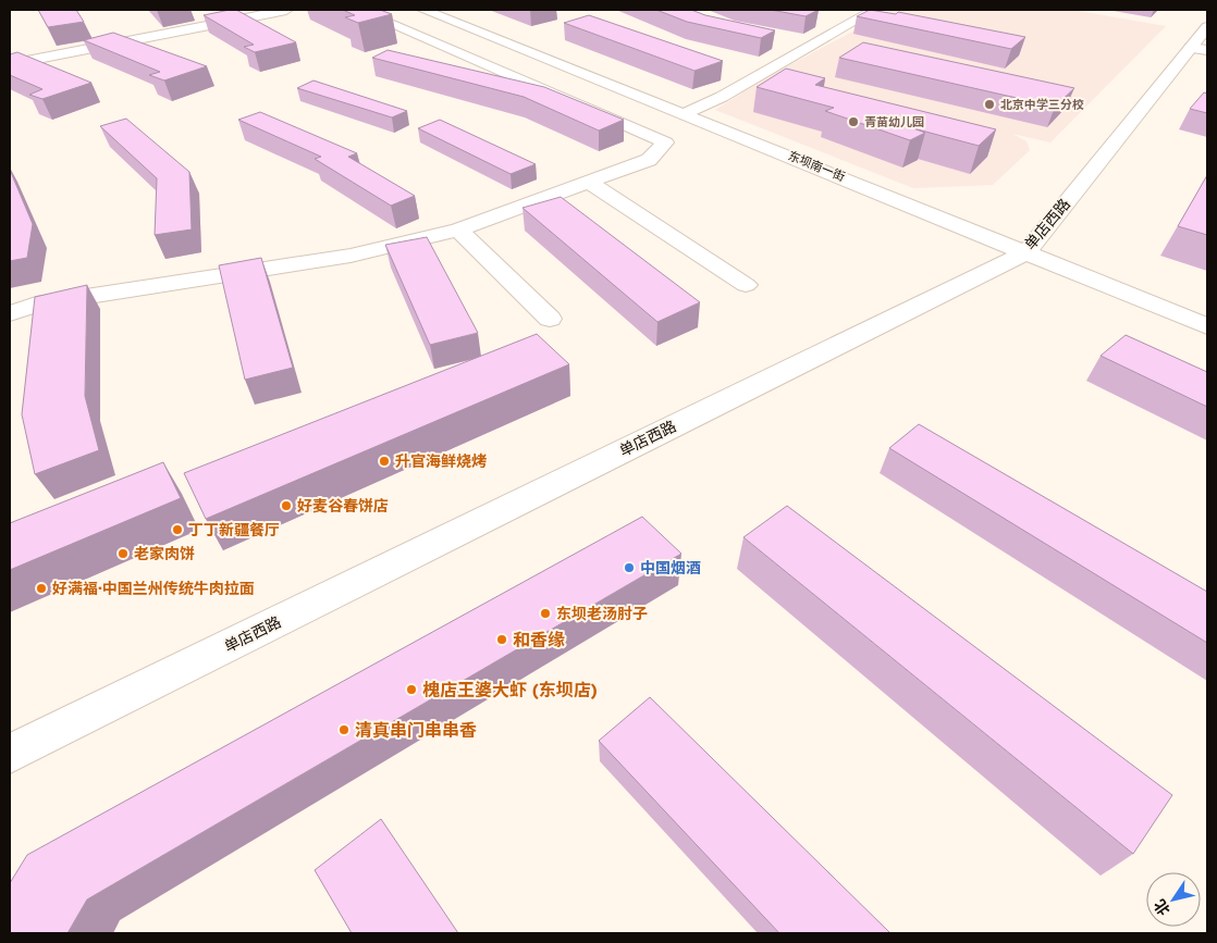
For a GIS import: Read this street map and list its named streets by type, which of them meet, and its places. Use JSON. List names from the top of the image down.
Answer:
{
  "streets": {
    "street": ["东坝南一街", "单店西路"]
  },
  "crossings": [
    ["东坝南一街", "单店西路"]
  ],
  "places": [
    "北京中学三分校",
    "青苗幼儿园",
    "升官海鲜烧烤",
    "好麦谷春饼店",
    "丁丁新疆餐厅",
    "老家肉饼",
    "中国烟酒",
    "好满福·中国兰州传统牛肉拉面",
    "东坝老汤肘子",
    "和香缘",
    "槐店王婆大虾 (东坝店)",
    "清真串门串串香"
  ],
  "north": "bottom left"
}
